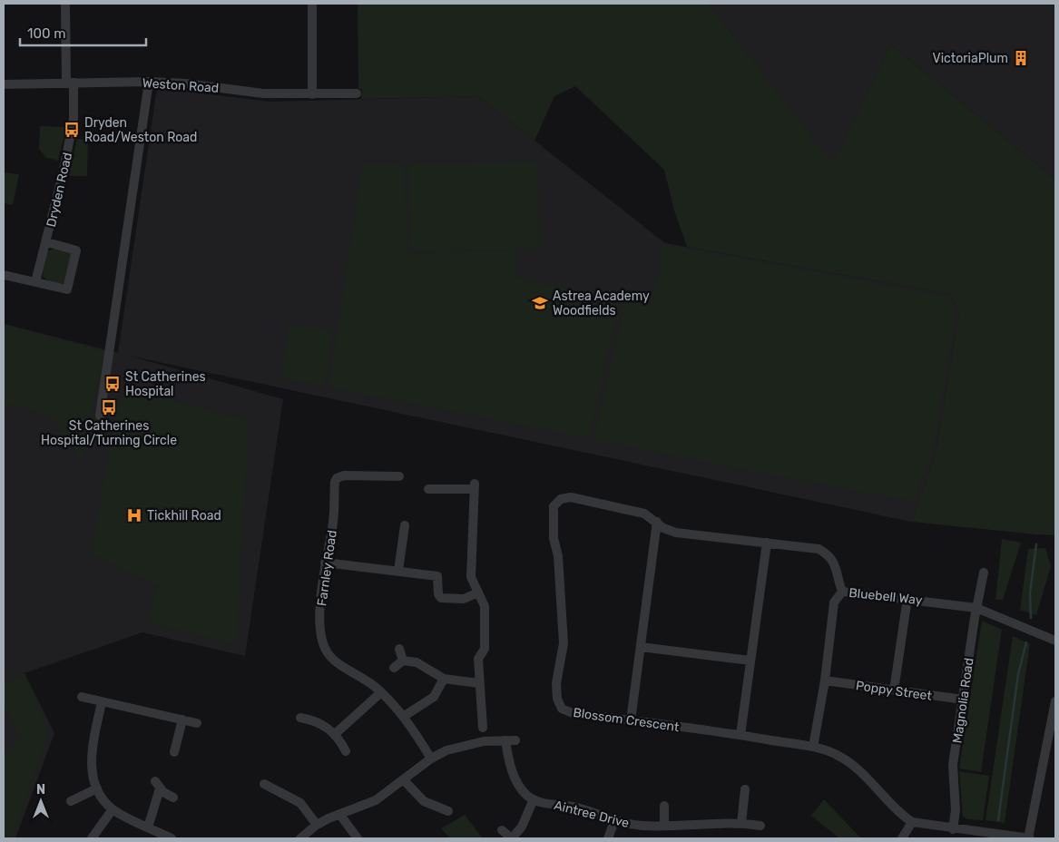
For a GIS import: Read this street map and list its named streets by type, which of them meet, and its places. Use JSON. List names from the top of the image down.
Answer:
{
  "streets": {
    "street": [
      "Weston Road",
      "Dryden Road",
      "Farnley Road",
      "Bluebell Way",
      "Poppy Street",
      "Magnolia Road",
      "Blossom Crescent",
      "Aintree Drive"
    ]
  },
  "crossings": [
    ["Weston Road", "Dryden Road"],
    ["Bluebell Way", "Poppy Street"],
    ["Bluebell Way", "Magnolia Road"],
    ["Bluebell Way", "Blossom Crescent"],
    ["Poppy Street", "Magnolia Road"],
    ["Magnolia Road", "Blossom Crescent"]
  ],
  "places": {
    "building": ["VictoriaPlum"],
    "bus stop": ["Dryden Road/Weston Road", "St Catherines Hospital", "St Catherines Hospital/Turning Circle"],
    "school or university": ["Astrea Academy Woodfields"],
    "hospital": ["Tickhill Road"]
  },
  "scale_bar": "100 m",
  "north": "top"
}
